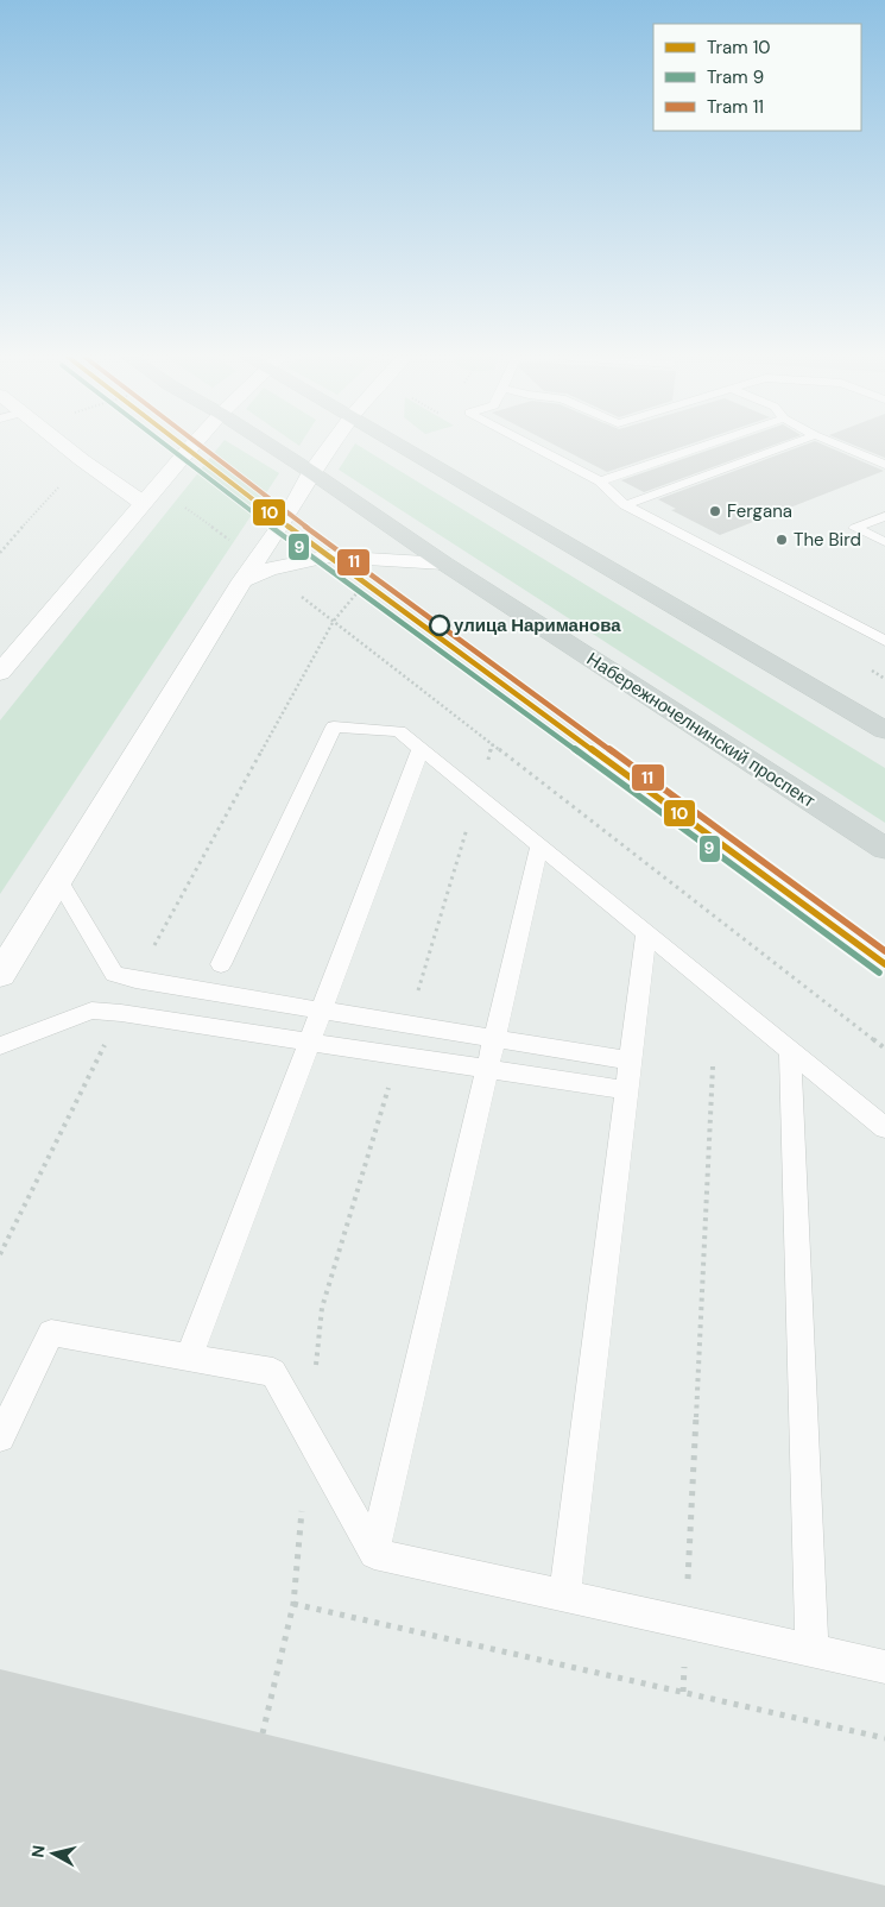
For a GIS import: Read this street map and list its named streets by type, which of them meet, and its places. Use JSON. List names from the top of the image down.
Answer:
{
  "streets": {
    "main road": ["Набережночелнинский проспект"]
  },
  "places": ["Fergana", "The Bird", "улица Нариманова"],
  "lines": ["tram line 10", "tram line 9", "tram line 11"],
  "legend": ["Tram 10", "Tram 9", "Tram 11"],
  "north": "left"
}
